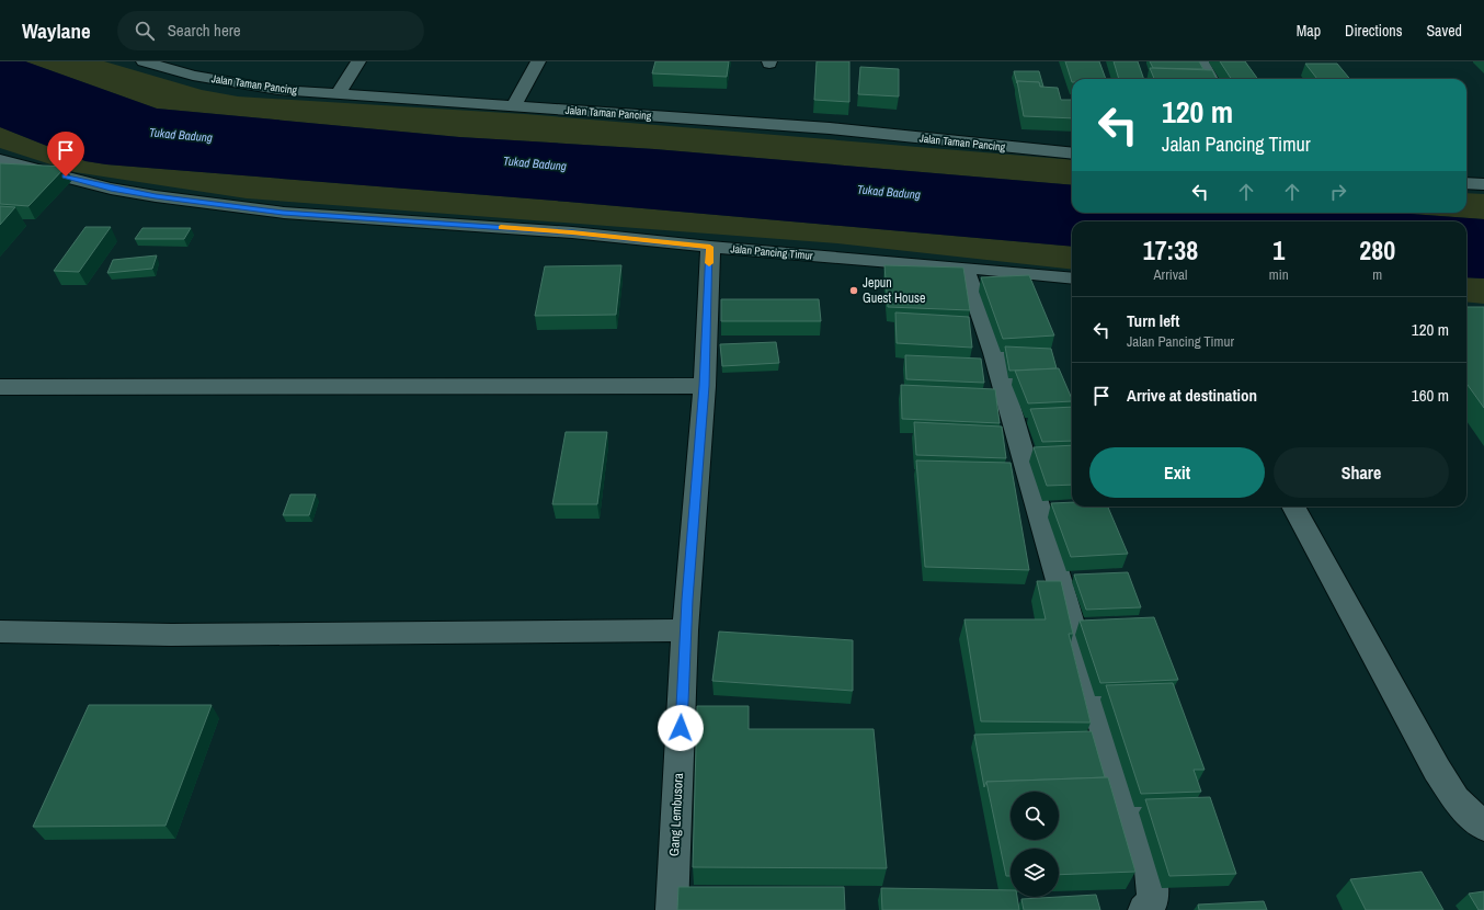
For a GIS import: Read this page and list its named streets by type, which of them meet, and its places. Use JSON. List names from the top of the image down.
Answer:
{
  "streets": {
    "street": ["Jalan Taman Pancing", "Jalan Pancing Timur", "Gang Lembusora"]
  },
  "crossings": [
    ["Jalan Pancing Timur", "Gang Lembusora"]
  ],
  "water": ["Tukad Badung"],
  "places": ["Jepun Guest House"],
  "page": {
    "header": "Waylane",
    "search": "Search here",
    "nav": ["Map", "Directions", "Saved"],
    "turn": ["120 m", "Jalan Pancing Timur"],
    "eta": [
      "17:38",
      "Arrival",
      "1",
      "min",
      "280",
      "m"
    ],
    "list": [
      {
        "name": "Turn left",
        "note": "Jalan Pancing Timur",
        "value": "120 m"
      },
      {
        "name": "Arrive at destination",
        "value": "160 m"
      }
    ],
    "buttons": ["Exit", "Share"]
  }
}
